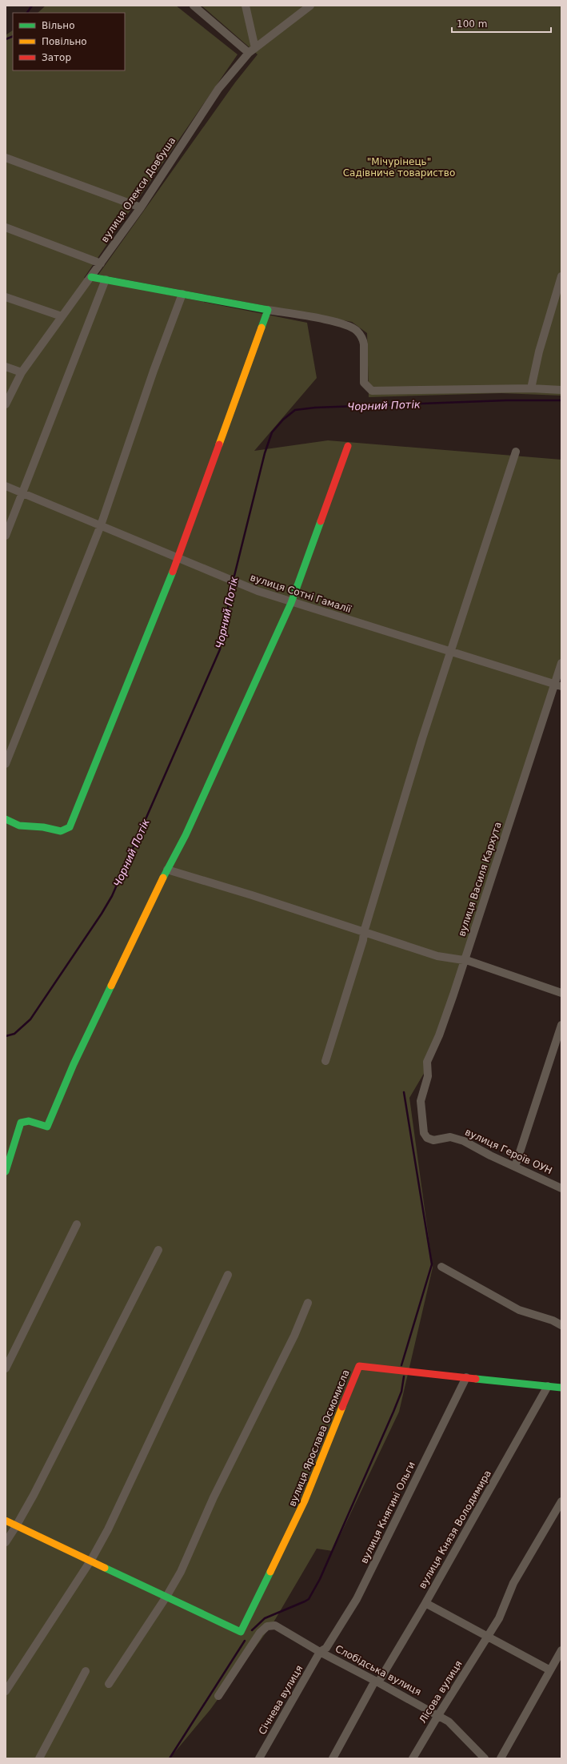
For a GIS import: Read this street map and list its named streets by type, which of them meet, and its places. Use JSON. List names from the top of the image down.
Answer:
{
  "streets": {
    "street": [
      "вулиця Олекси Довбуша",
      "вулиця Сотні Гамалії",
      "вулиця Василя Кархута",
      "вулиця Героїв ОУН",
      "вулиця Ярослава Осмомисла",
      "вулиця Княгині Ольги",
      "вулиця Князя Володимира",
      "Слобідська вулиця",
      "Лісова вулиця",
      "Січнева вулиця"
    ]
  },
  "crossings": [
    ["вулиця Сотні Гамалії", "вулиця Василя Кархута"],
    ["вулиця Василя Кархута", "вулиця Героїв ОУН"],
    ["вулиця Ярослава Осмомисла", "вулиця Княгині Ольги"],
    ["вулиця Ярослава Осмомисла", "вулиця Князя Володимира"],
    ["вулиця Княгині Ольги", "Слобідська вулиця"],
    ["вулиця Княгині Ольги", "Січнева вулиця"],
    ["вулиця Князя Володимира", "Слобідська вулиця"],
    ["Слобідська вулиця", "Лісова вулиця"],
    ["Слобідська вулиця", "Січнева вулиця"]
  ],
  "water": ["Чорний Потік"],
  "parks": ["\"Мічурінець\" Садівниче товариство"],
  "legend": ["Вільно", "Повільно", "Затор"],
  "scale_bar": "100 m"
}
